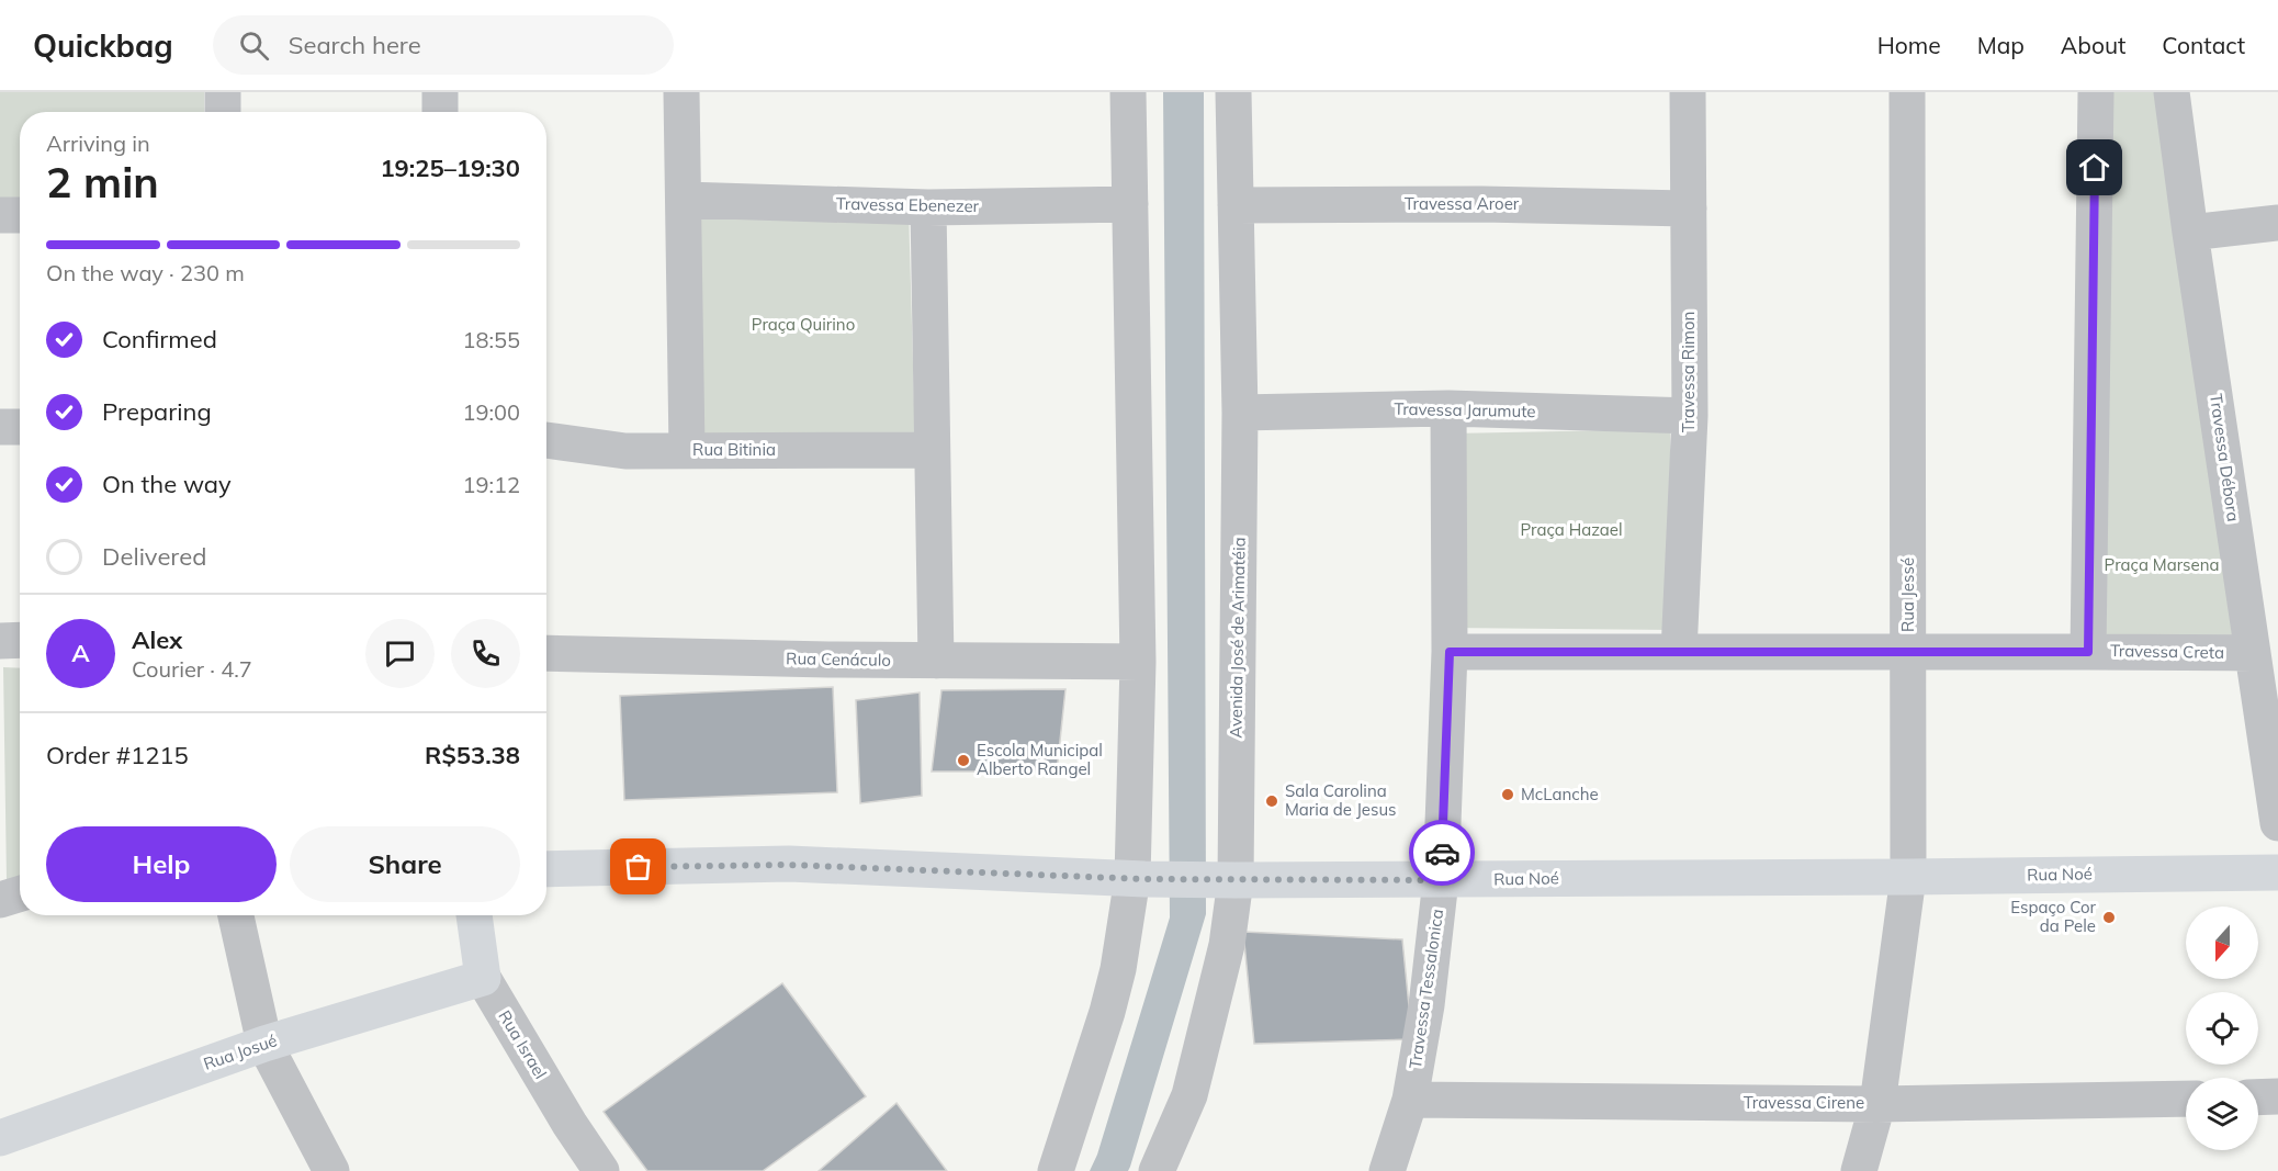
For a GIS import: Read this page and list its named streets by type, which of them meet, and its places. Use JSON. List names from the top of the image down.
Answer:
{
  "streets": {
    "street": [
      "Travessa Aroer",
      "Travessa Ebenezer",
      "Travessa Rimon",
      "Travessa Jarumute",
      "Rua Bitinia",
      "Travessa Débora",
      "Rua Jessé",
      "Avenida José de Arimatéia",
      "Travessa Creta",
      "Rua Cenáculo",
      "Rua Noé",
      "Travessa Tessalonica",
      "Rua Israel",
      "Rua Josué",
      "Travessa Cirene"
    ]
  },
  "crossings": [
    ["Travessa Aroer", "Travessa Rimon"],
    ["Travessa Aroer", "Avenida José de Arimatéia"],
    ["Travessa Rimon", "Travessa Jarumute"],
    ["Travessa Rimon", "Travessa Creta"],
    ["Travessa Jarumute", "Avenida José de Arimatéia"],
    ["Travessa Jarumute", "Travessa Tessalonica"],
    ["Travessa Débora", "Travessa Creta"],
    ["Rua Jessé", "Travessa Creta"],
    ["Rua Jessé", "Rua Noé"],
    ["Rua Jessé", "Travessa Cirene"],
    ["Avenida José de Arimatéia", "Rua Noé"],
    ["Travessa Creta", "Travessa Tessalonica"],
    ["Rua Noé", "Travessa Tessalonica"],
    ["Travessa Tessalonica", "Travessa Cirene"],
    ["Rua Israel", "Rua Josué"]
  ],
  "parks": ["Praça Quirino", "Praça Hazael", "Praça Marsena"],
  "places": [
    "Escola Municipal Alberto Rangel",
    "McLanche",
    "Sala Carolina Maria de Jesus",
    "Espaço Cor da Pele"
  ],
  "north": "bottom",
  "page": {
    "header": "Quickbag",
    "search": "Search here",
    "nav": [
      "Home",
      "Map",
      "About",
      "Contact"
    ],
    "heading": ["2 min", "Arriving in", "19:25–19:30"],
    "panel": [
      "Alex",
      "Courier · 4.7",
      "Order #1215",
      "R$53.38"
    ],
    "bar": "On the way · 230 m",
    "list": [
      ["Confirmed", "18:55"],
      ["Preparing", "19:00"],
      ["On the way", "19:12"],
      "Delivered"
    ],
    "round": "A",
    "buttons": ["Help", "Share"]
  }
}
